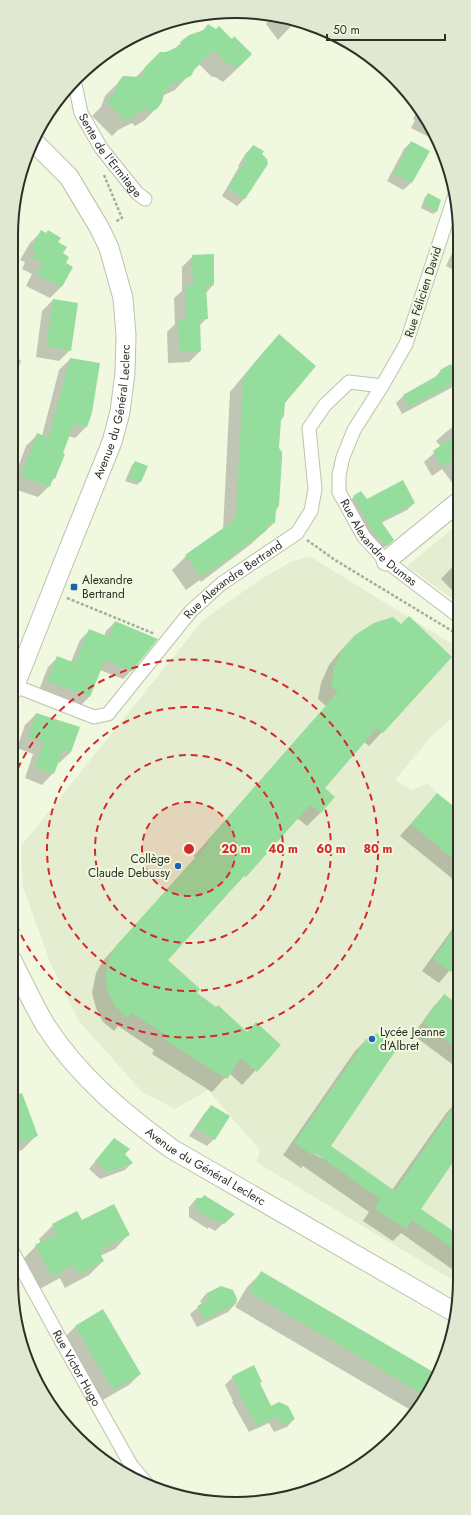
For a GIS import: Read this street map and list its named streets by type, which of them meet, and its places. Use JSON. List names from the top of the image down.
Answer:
{
  "streets": {
    "main road": ["Avenue du Général Leclerc"],
    "street": [
      "Sente de l'Ermitage",
      "Rue Félicien David",
      "Rue Alexandre Dumas",
      "Rue Alexandre Bertrand",
      "Rue Victor Hugo"
    ]
  },
  "crossings": [
    ["Rue Félicien David", "Rue Alexandre Dumas"],
    ["Rue Félicien David", "Rue Alexandre Bertrand"],
    ["Rue Alexandre Dumas", "Rue Alexandre Bertrand"]
  ],
  "places": {
    "transit": ["Alexandre Bertrand"],
    "other": ["Collège Claude Debussy", "Lycée Jeanne d'Albret"]
  },
  "scale_bar": "50 m",
  "rings": [
    "20 m",
    "40 m",
    "60 m",
    "80 m"
  ]
}
